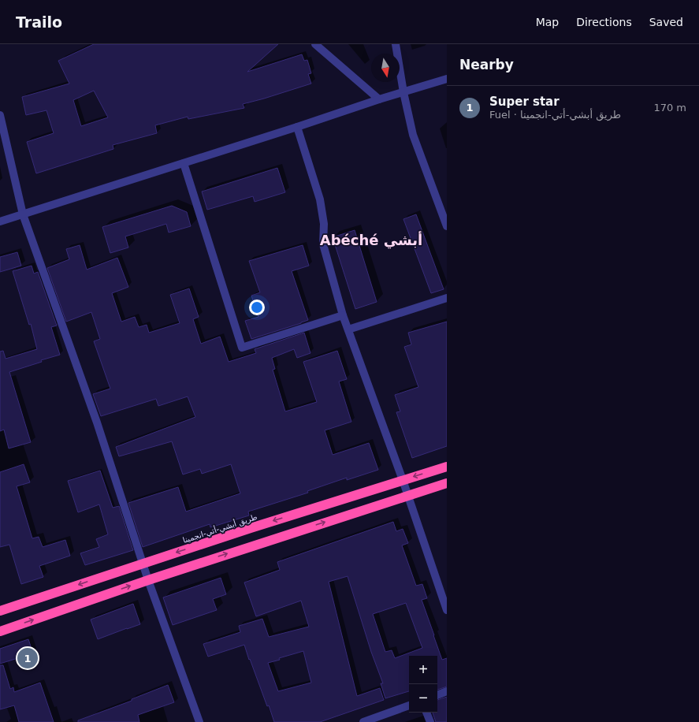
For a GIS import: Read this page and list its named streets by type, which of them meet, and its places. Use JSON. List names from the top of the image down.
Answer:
{
  "streets": {
    "highway": ["طريق أبشي-أتي-انجمينا"]
  },
  "districts": ["Abéché أبشي"],
  "north": "bottom",
  "page": {
    "header": "Trailo",
    "nav": ["Map", "Directions", "Saved"],
    "heading": "Nearby",
    "list": [
      {
        "mark": "1",
        "name": "Super star",
        "note": "Fuel · طريق أبشي-أتي-انجمينا",
        "value": "170 m"
      }
    ],
    "pins": "1",
    "map_buttons": ["+", "−"]
  }
}
